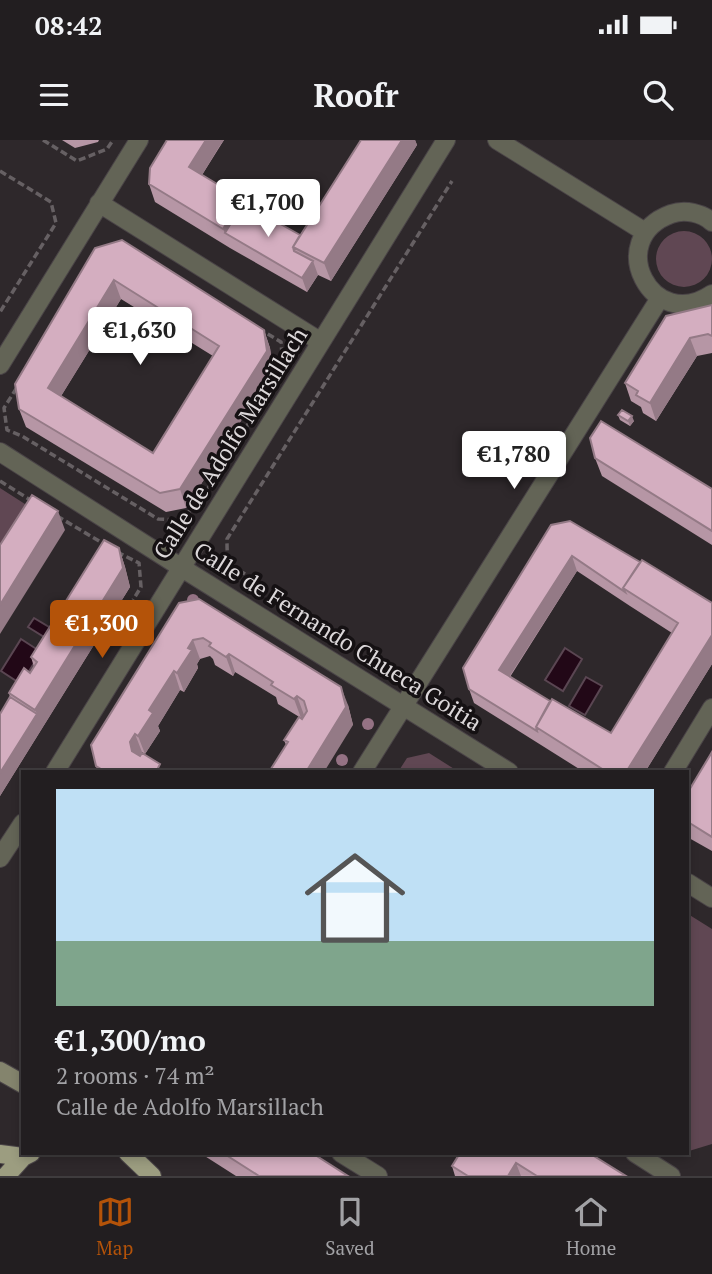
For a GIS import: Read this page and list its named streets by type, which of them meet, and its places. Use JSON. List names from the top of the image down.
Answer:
{
  "streets": {
    "street": ["Calle de Adolfo Marsillach", "Calle de Fernando Chueca Goitia"]
  },
  "crossings": [
    ["Calle de Adolfo Marsillach", "Calle de Fernando Chueca Goitia"]
  ],
  "page": {
    "status": "08:42",
    "header": "Roofr",
    "price": [
      "€1,700",
      "€1,630",
      "€1,780",
      "€1,300"
    ],
    "list": [
      {
        "name": "€1,300/mo",
        "note": "2 rooms · 74 m² · Calle de Adolfo Marsillach"
      }
    ],
    "tabs": ["Map", "Saved", "Home"]
  }
}
